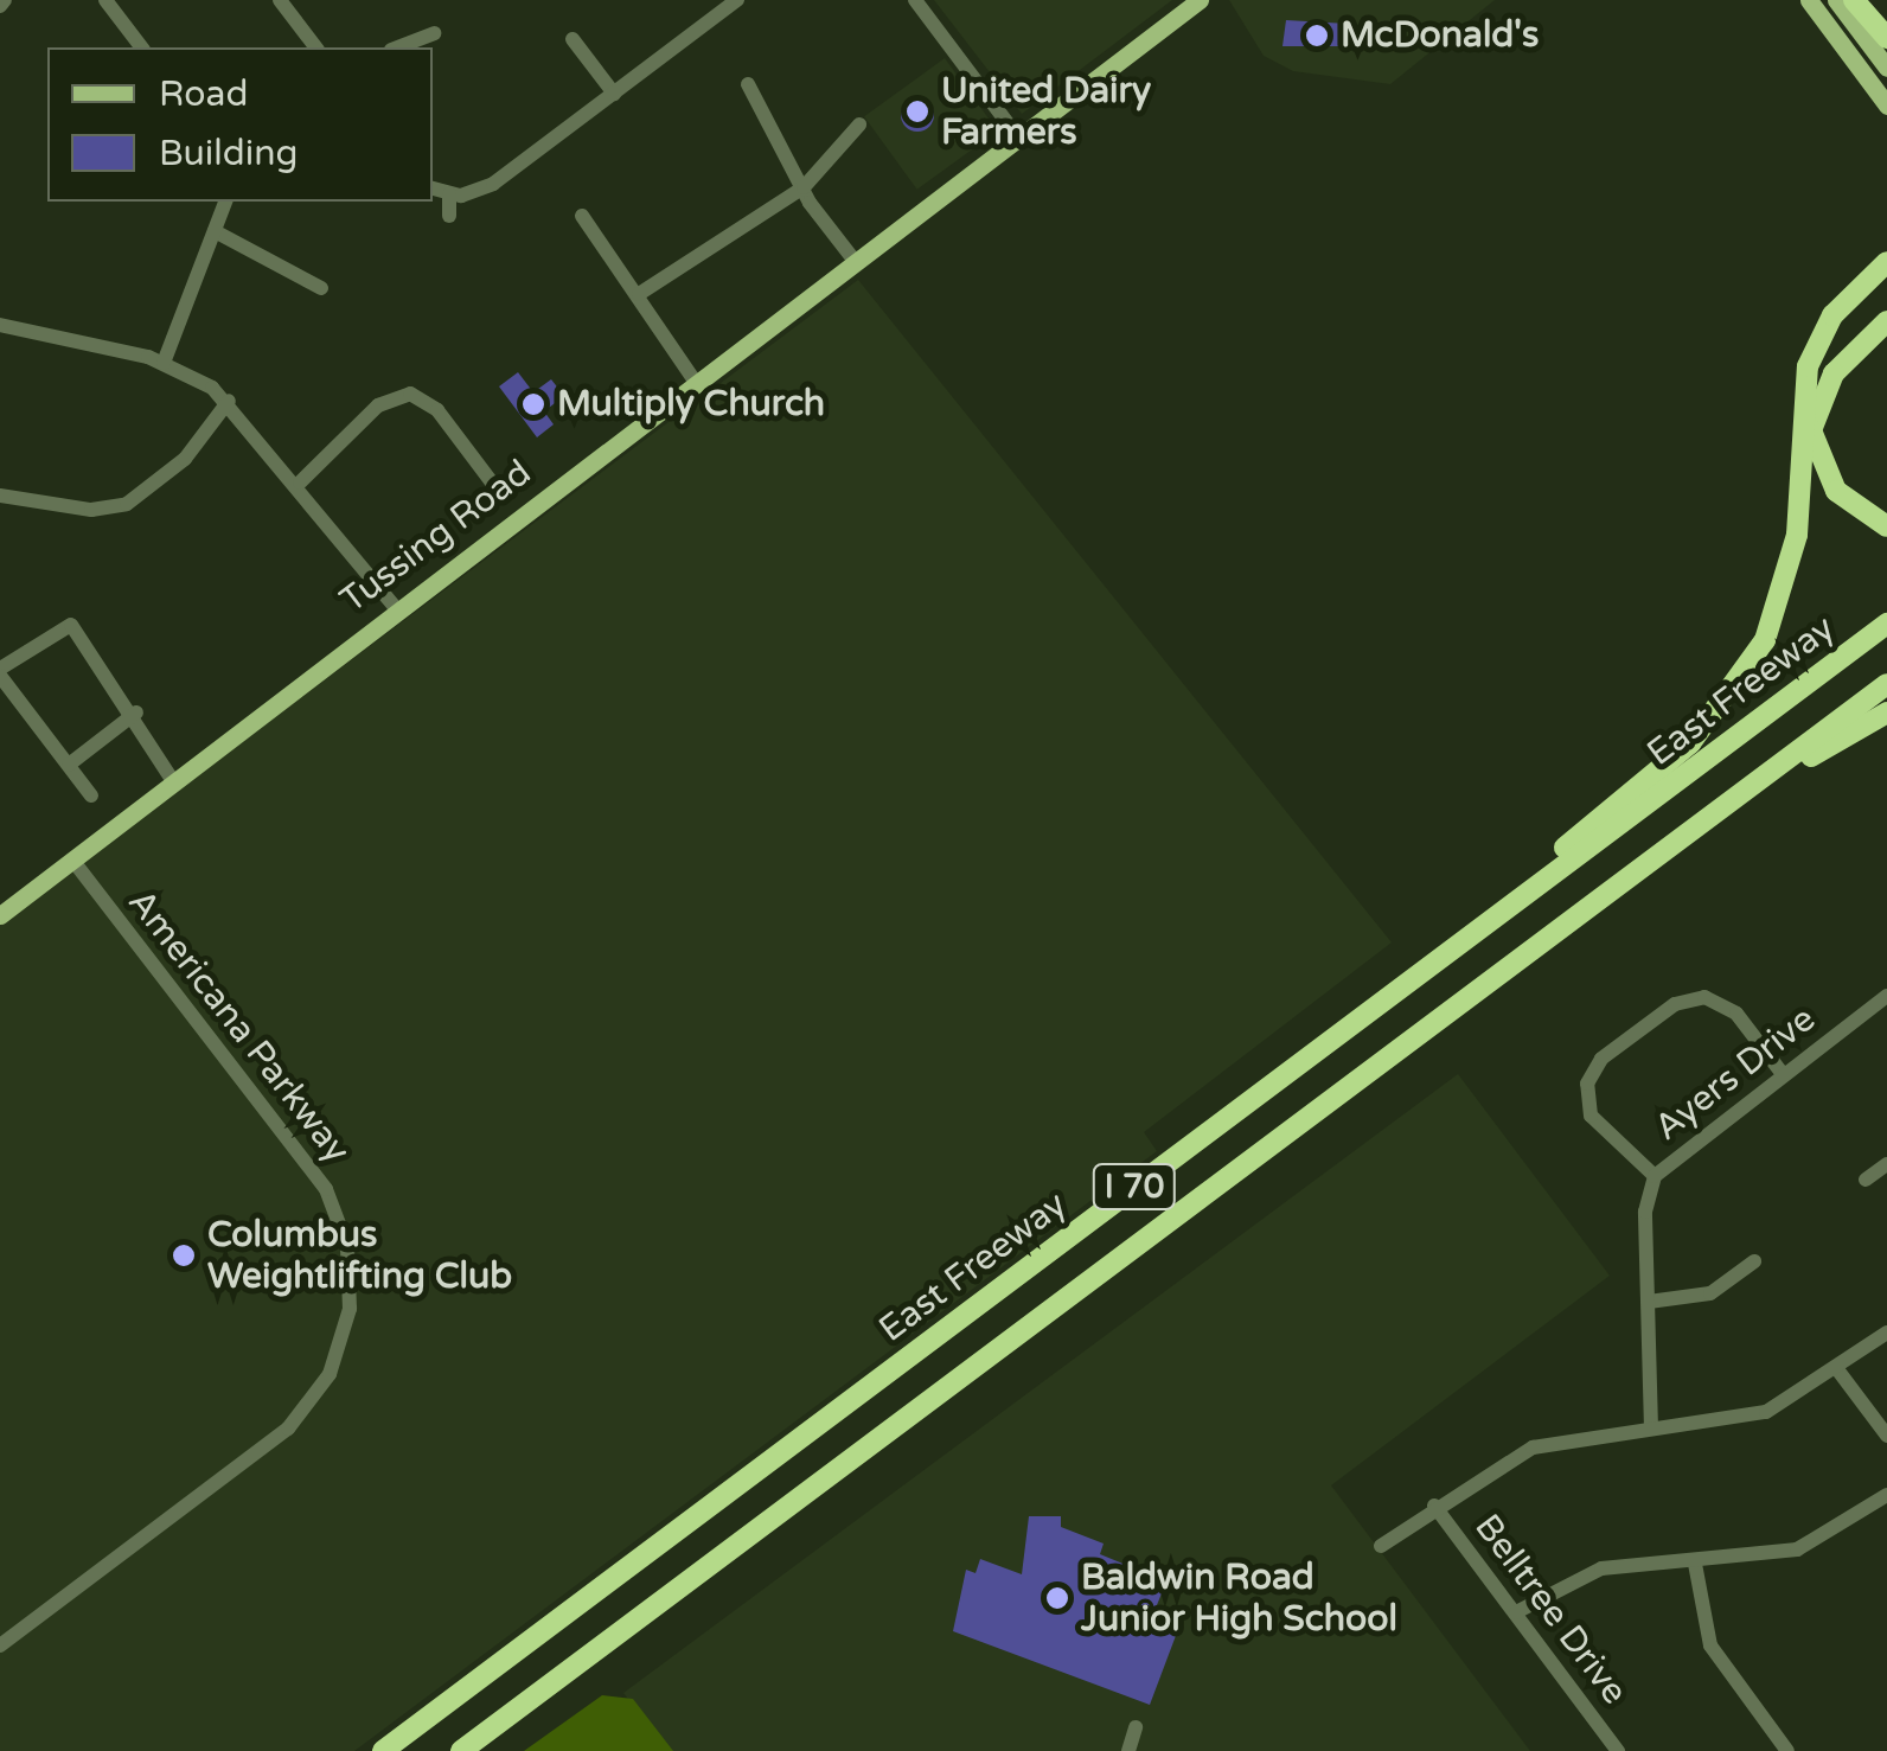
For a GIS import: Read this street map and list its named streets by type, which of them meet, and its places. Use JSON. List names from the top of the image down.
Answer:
{
  "streets": {
    "highway": ["East Freeway", "I 70"],
    "main road": ["Tussing Road"],
    "street": ["Americana Parkway", "Ayers Drive", "Belltree Drive"]
  },
  "crossings": [
    ["Tussing Road", "Americana Parkway"]
  ],
  "places": [
    "McDonald's",
    "United Dairy Farmers",
    "Multiply Church",
    "Columbus Weightlifting Club",
    "Baldwin Road Junior High School"
  ],
  "legend": ["Road", "Building"]
}
